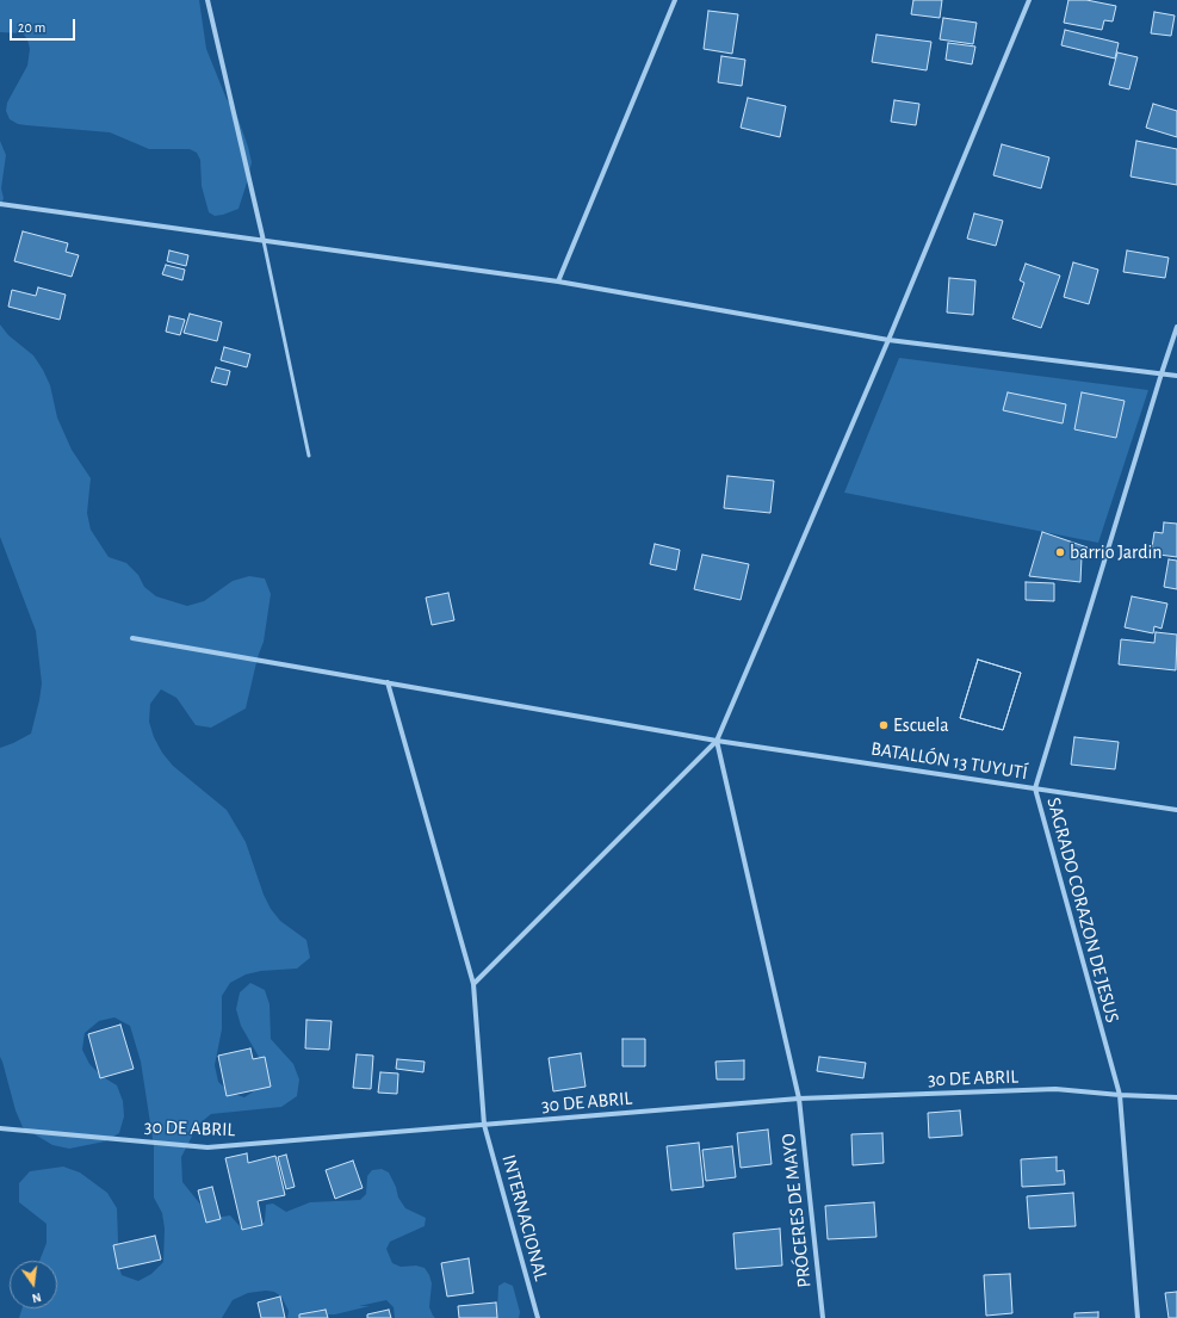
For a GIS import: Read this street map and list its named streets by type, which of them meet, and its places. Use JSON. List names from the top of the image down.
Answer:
{
  "streets": {
    "street": [
      "BATALLÓN 13 TUYUTÍ",
      "SAGRADO CORAZON DE JESUS",
      "30 DE ABRIL",
      "PRÓCERES DE MAYO",
      "INTERNACIONAL"
    ]
  },
  "crossings": [
    ["BATALLÓN 13 TUYUTÍ", "SAGRADO CORAZON DE JESUS"],
    ["BATALLÓN 13 TUYUTÍ", "PRÓCERES DE MAYO"],
    ["BATALLÓN 13 TUYUTÍ", "INTERNACIONAL"],
    ["SAGRADO CORAZON DE JESUS", "30 DE ABRIL"],
    ["30 DE ABRIL", "PRÓCERES DE MAYO"],
    ["30 DE ABRIL", "INTERNACIONAL"]
  ],
  "places": ["barrio Jardin", "Escuela"],
  "scale_bar": "20 m",
  "north": "bottom"
}
